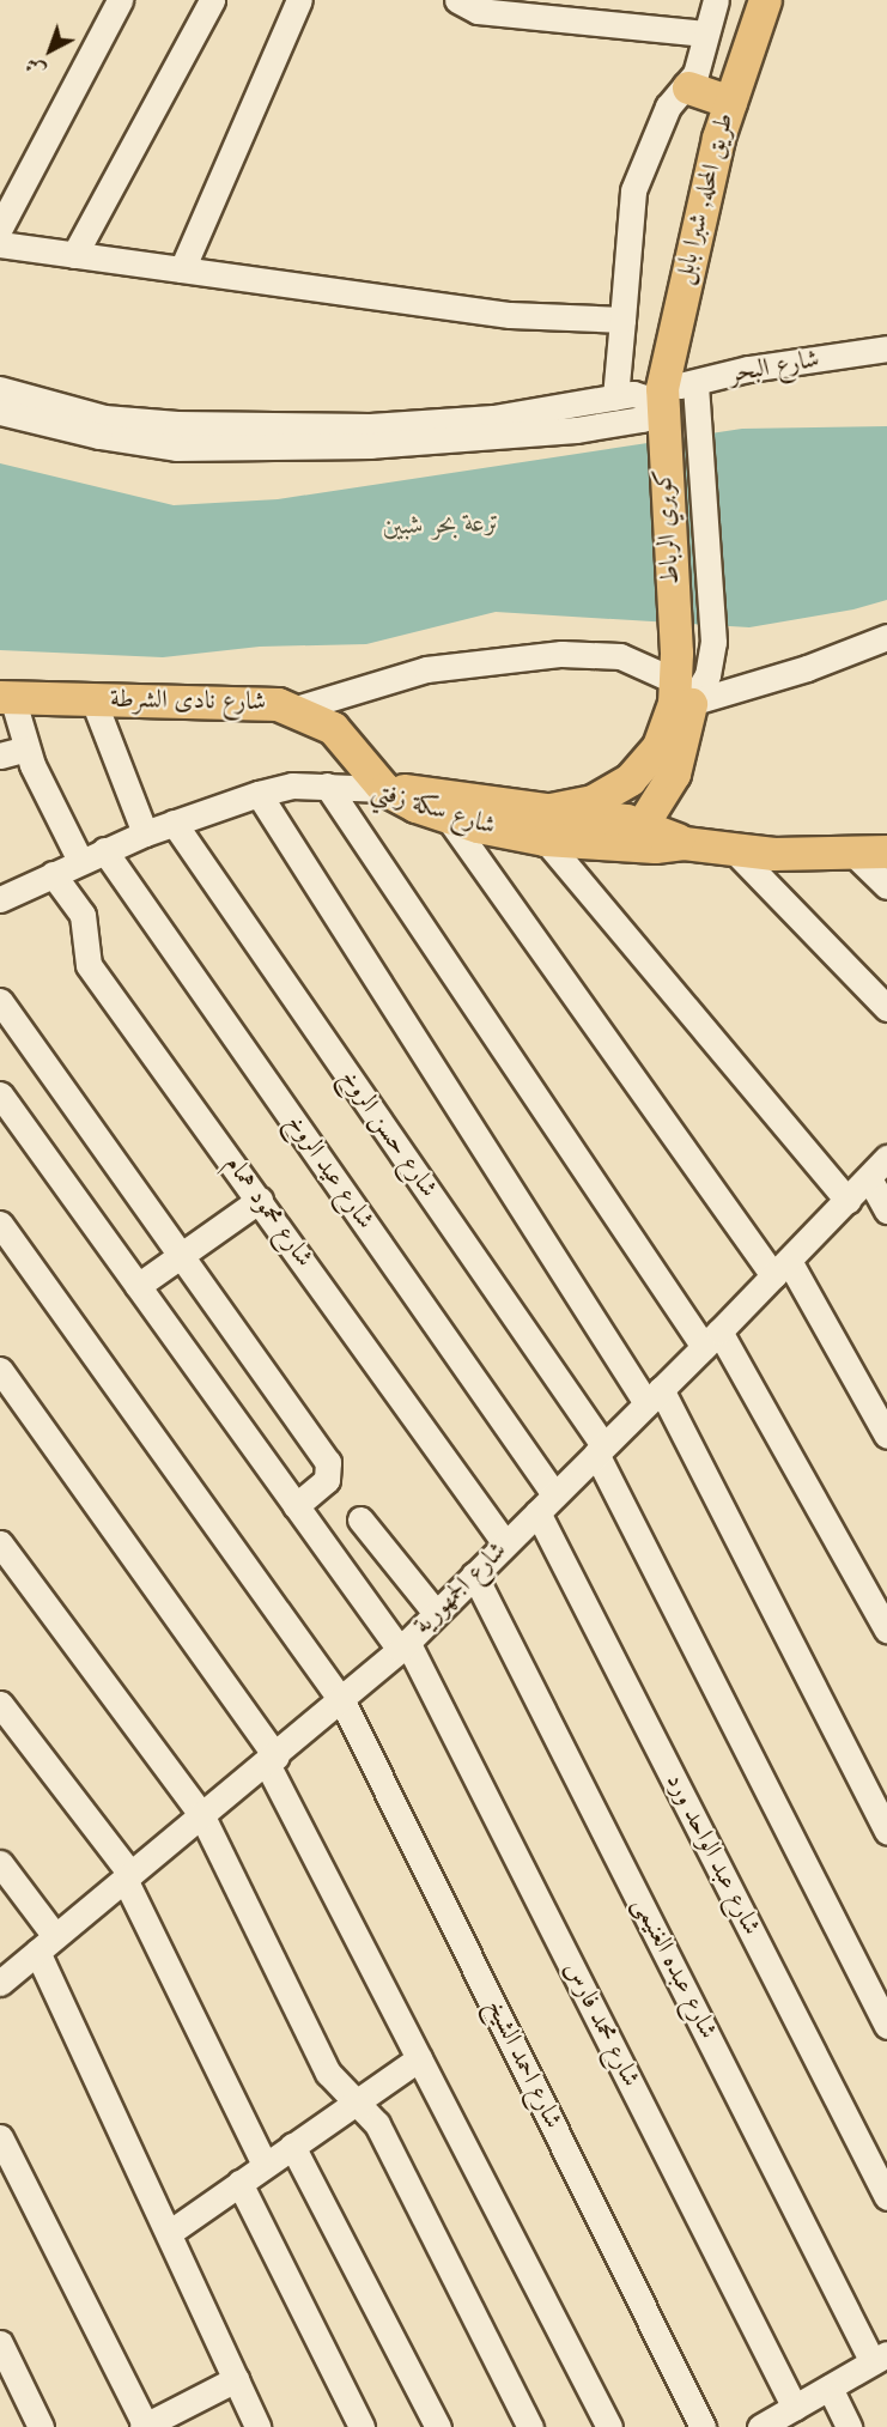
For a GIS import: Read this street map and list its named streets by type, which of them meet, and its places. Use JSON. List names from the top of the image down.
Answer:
{
  "streets": {
    "main road": [
      "طريق المحله, شبرا بابل",
      "كوبري الرباط",
      "شارع نادى الشرطة",
      "شارع سكة زفتي"
    ],
    "street": [
      "شارع البحر",
      "شارع حسن الروخ",
      "شارع عيد الروخ",
      "شارع محمود همام",
      "شارع الجمهورية",
      "شارع عبد الواحد ورد",
      "شارع عبده الغنيمى",
      "شارع محمد فارس",
      "شارع احمد الشيخ"
    ]
  },
  "crossings": [
    ["طريق المحله, شبرا بابل", "شارع البحر"],
    ["طريق المحله, شبرا بابل", "كوبري الرباط"],
    ["شارع البحر", "كوبري الرباط"],
    ["شارع نادى الشرطة", "شارع سكة زفتي"],
    ["شارع سكة زفتي", "شارع حسن الروخ"],
    ["شارع سكة زفتي", "شارع عيد الروخ"],
    ["شارع سكة زفتي", "شارع محمود همام"],
    ["شارع حسن الروخ", "شارع الجمهورية"],
    ["شارع عيد الروخ", "شارع الجمهورية"],
    ["شارع عيد الروخ", "شارع عبد الواحد ورد"],
    ["شارع محمود همام", "شارع الجمهورية"],
    ["شارع الجمهورية", "شارع عبد الواحد ورد"],
    ["شارع الجمهورية", "شارع عبده الغنيمى"],
    ["شارع الجمهورية", "شارع محمد فارس"],
    ["شارع الجمهورية", "شارع احمد الشيخ"]
  ],
  "water": ["ترعة بحر شبين"],
  "north": "bottom left"
}
